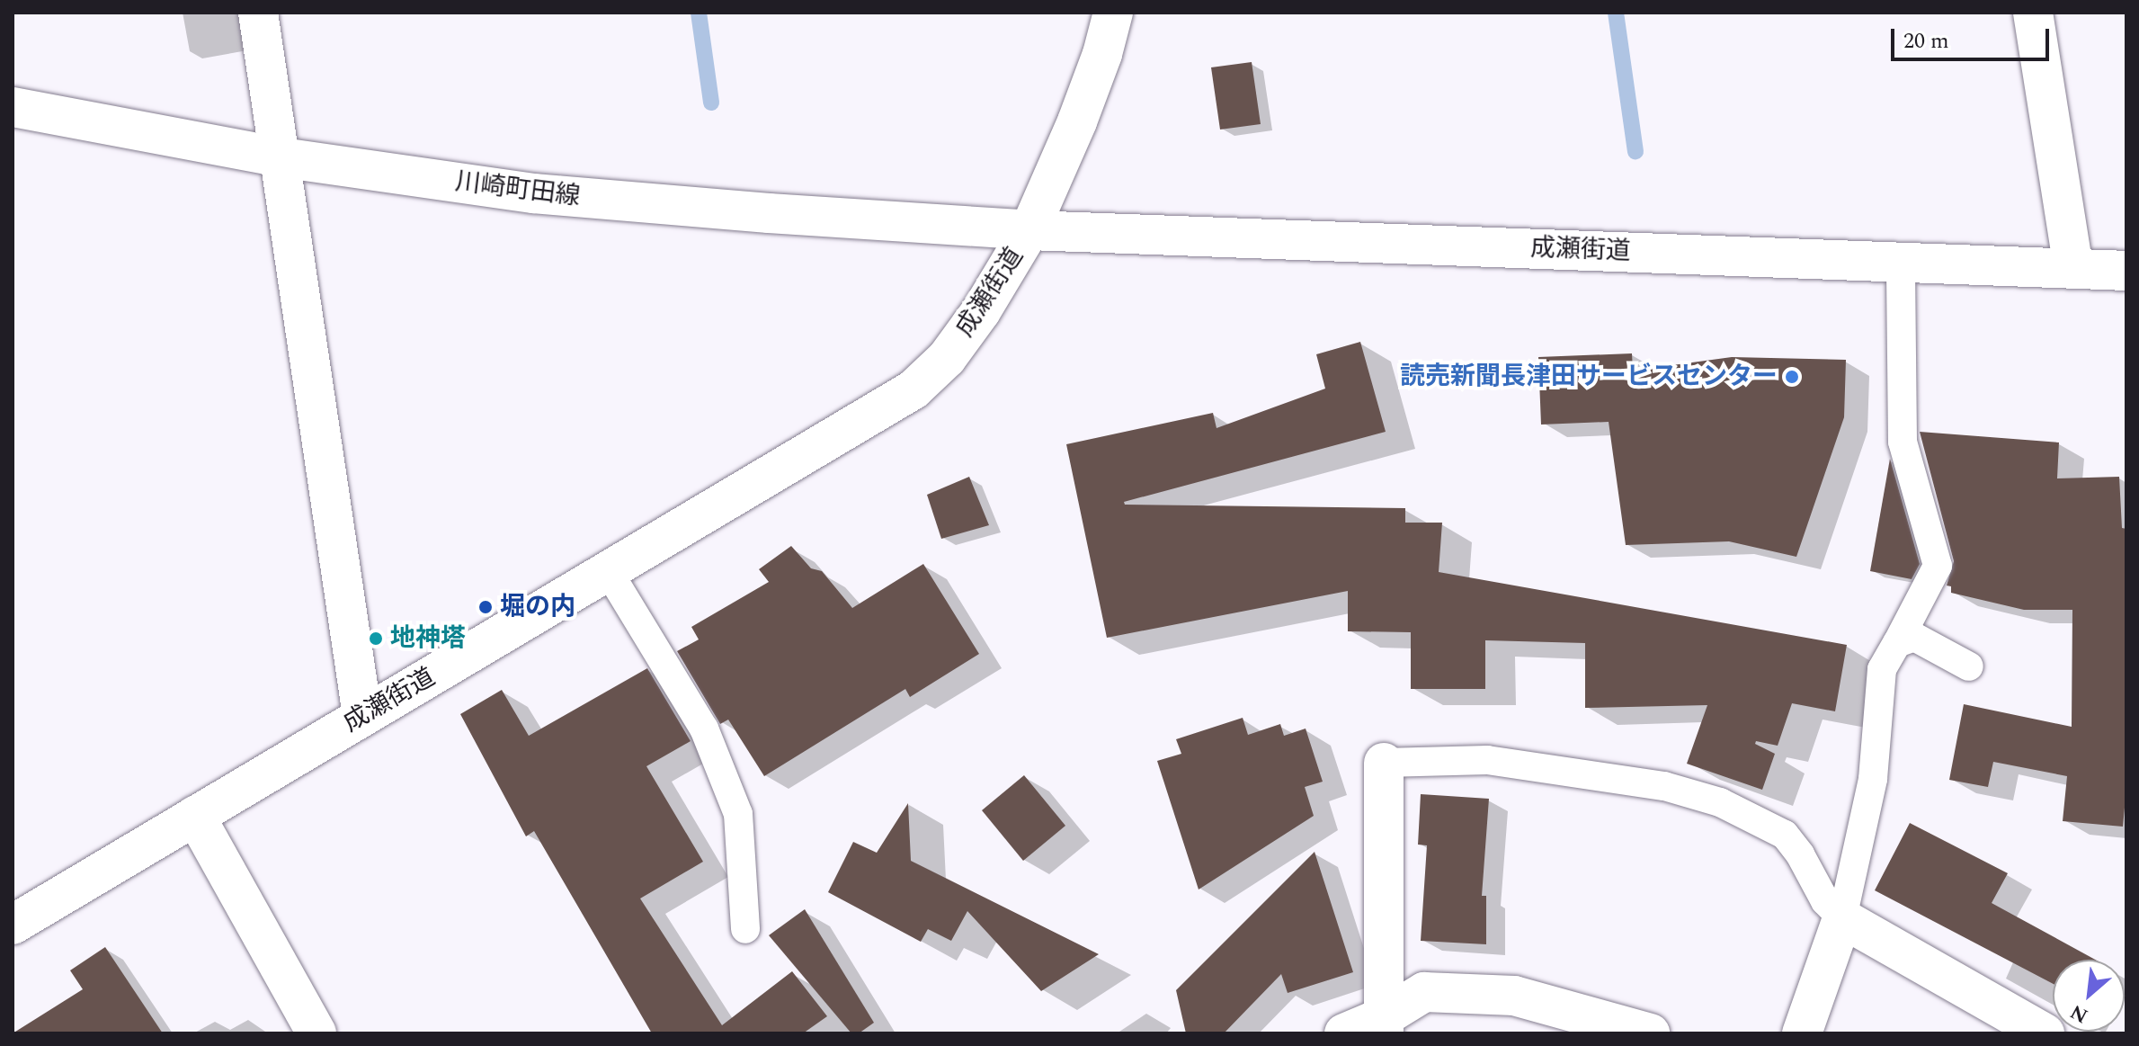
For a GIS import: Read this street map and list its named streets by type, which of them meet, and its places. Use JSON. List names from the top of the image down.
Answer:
{
  "streets": {
    "main road": ["川崎町田線", "成瀬街道"]
  },
  "crossings": [
    ["川崎町田線", "成瀬街道"]
  ],
  "places": ["読売新聞長津田サービスセンター", "堀の内", "地神塔"],
  "scale_bar": "20 m",
  "north": "bottom left"
}
